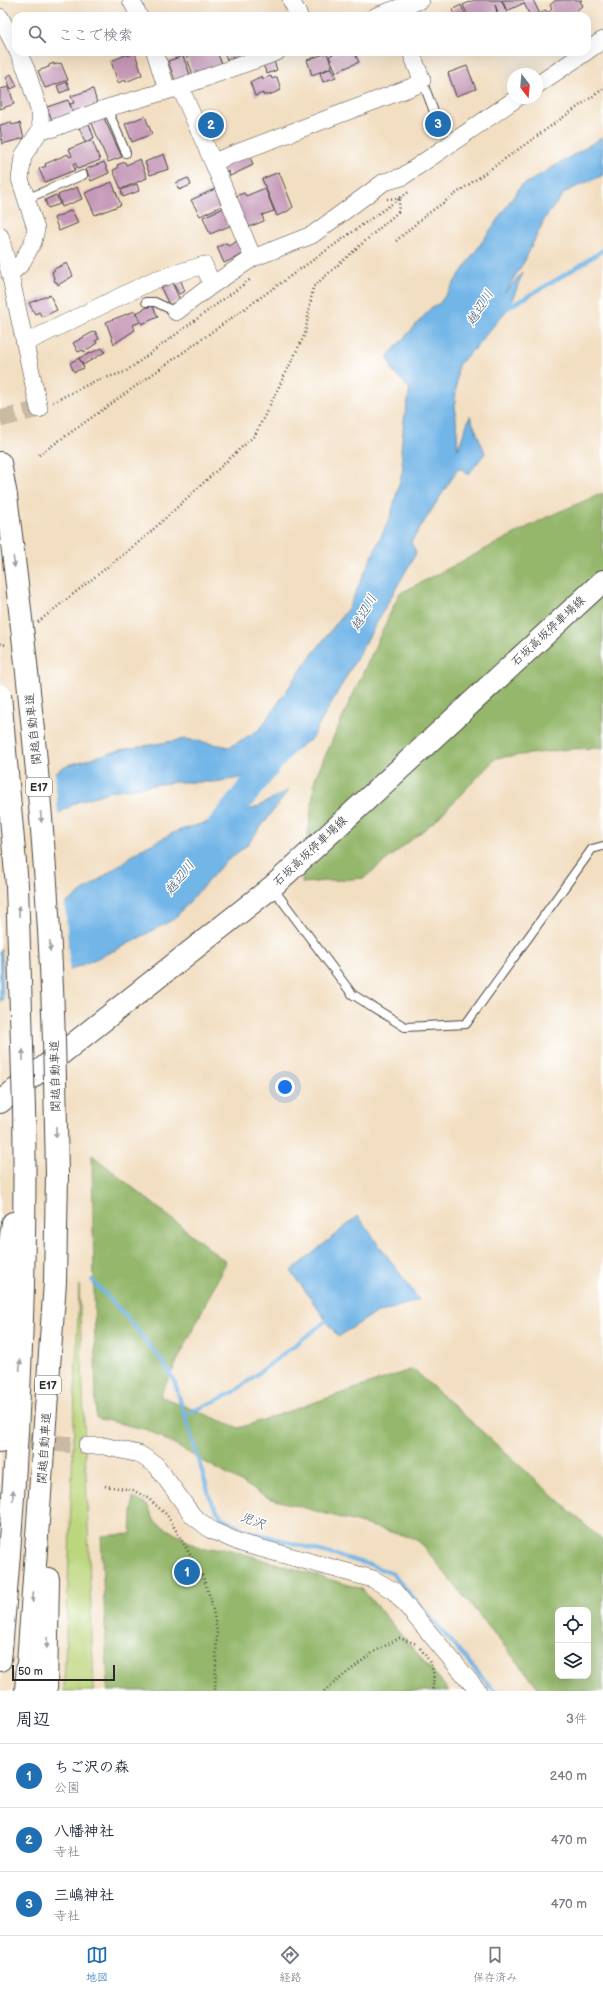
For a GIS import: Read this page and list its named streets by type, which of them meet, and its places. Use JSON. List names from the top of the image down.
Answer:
{
  "streets": {
    "main road": ["石坂高坂停車場線", "関越自動車道", "E17"]
  },
  "water": ["越辺川", "児沢"],
  "scale_bar": "50 m",
  "north": "bottom",
  "page": {
    "search": "ここで検索",
    "pins": ["3", "2", "1"],
    "scale": "50 m",
    "heading": ["周辺", "3件"],
    "list": [
      {
        "mark": "1",
        "name": "ちご沢の森",
        "note": "公園",
        "value": "240 m"
      },
      {
        "mark": "2",
        "name": "八幡神社",
        "note": "寺社",
        "value": "470 m"
      },
      {
        "mark": "3",
        "name": "三嶋神社",
        "note": "寺社",
        "value": "470 m"
      }
    ],
    "nav": ["地図", "経路", "保存済み"]
  }
}
